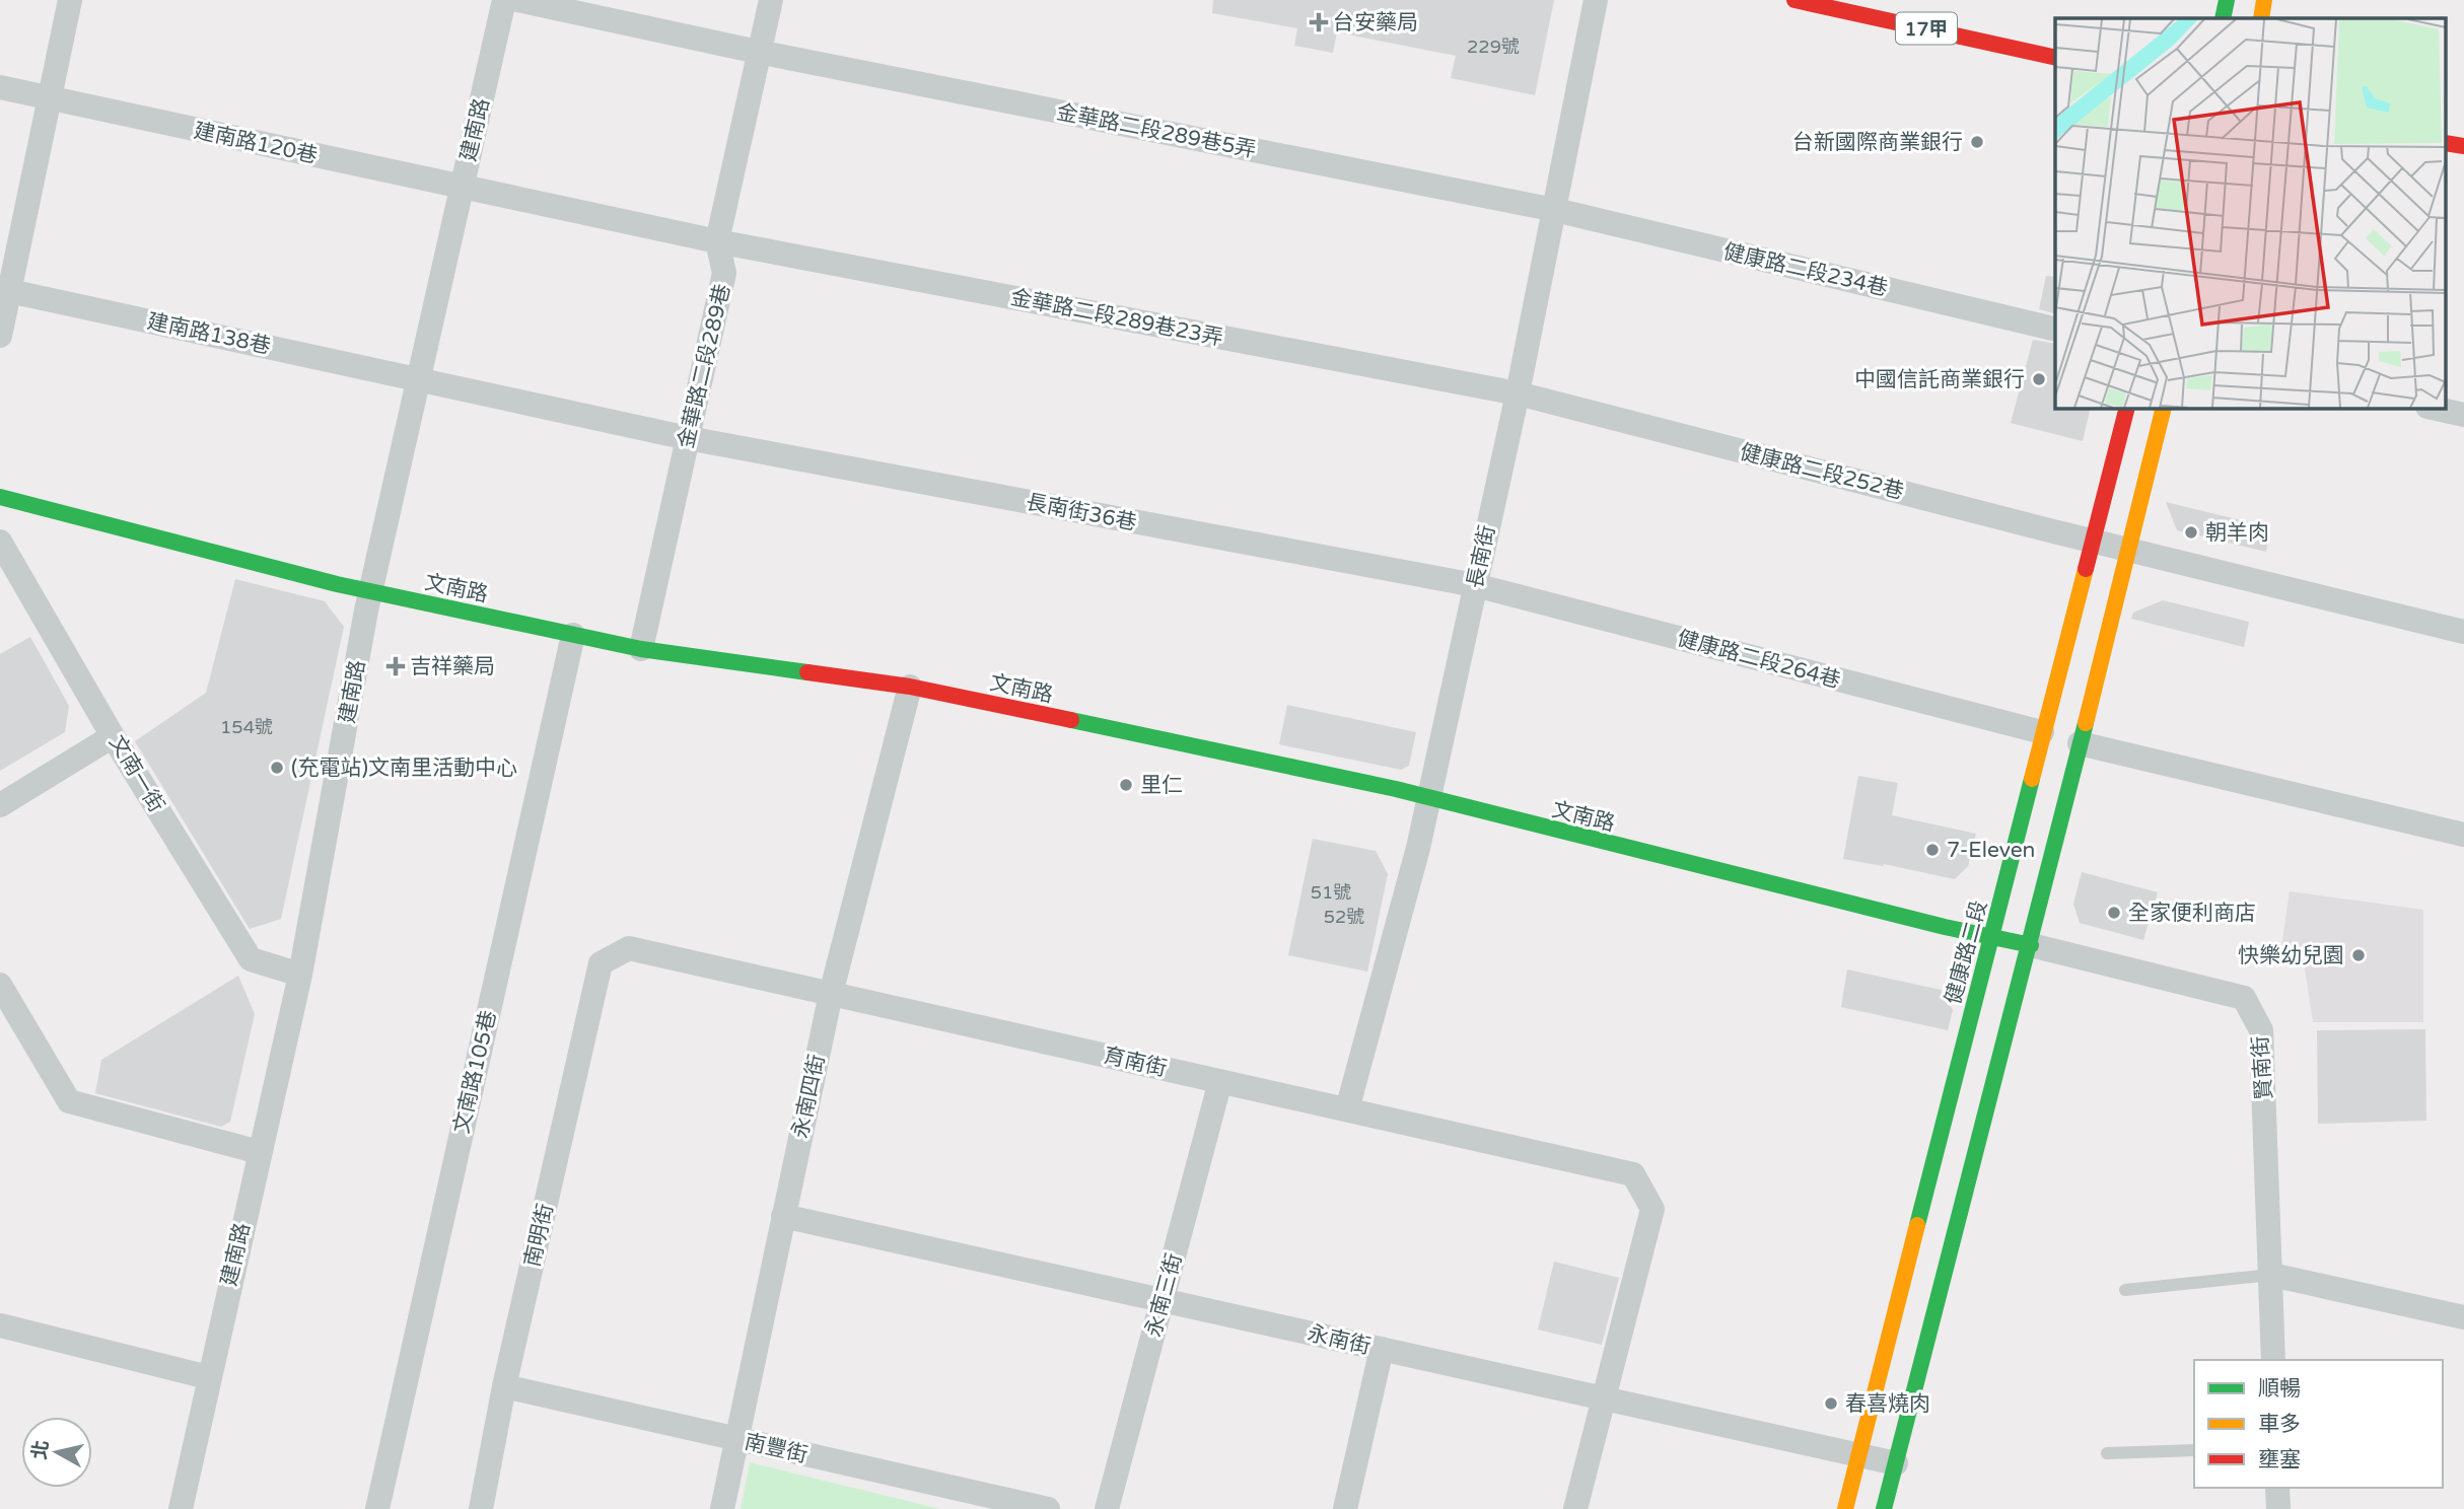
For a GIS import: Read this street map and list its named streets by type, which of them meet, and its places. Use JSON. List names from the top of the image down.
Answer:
{
  "streets": {
    "street": [
      "17甲",
      "建南路",
      "金華路二段289巷5弄",
      "建南路120巷",
      "健康路二段234巷",
      "金華路二段289巷23弄",
      "建南路138巷",
      "金華路二段289巷",
      "健康路二段252巷",
      "長南街36巷",
      "長南街",
      "文南路",
      "健康路二段264巷",
      "文南一街",
      "健康路二段",
      "育南街",
      "賢南街",
      "文南路105巷",
      "永南四街",
      "南明街",
      "永南三街",
      "永南街",
      "南豐街"
    ]
  },
  "crossings": [
    ["建南路", "建南路120巷"],
    ["建南路", "建南路138巷"],
    ["建南路", "文南路"],
    ["建南路", "文南一街"],
    ["金華路二段289巷5弄", "健康路二段234巷"],
    ["金華路二段289巷5弄", "金華路二段289巷"],
    ["金華路二段289巷5弄", "長南街"],
    ["建南路120巷", "金華路二段289巷23弄"],
    ["建南路120巷", "金華路二段289巷"],
    ["健康路二段234巷", "長南街"],
    ["金華路二段289巷23弄", "金華路二段289巷"],
    ["金華路二段289巷23弄", "健康路二段252巷"],
    ["金華路二段289巷23弄", "長南街"],
    ["建南路138巷", "金華路二段289巷"],
    ["建南路138巷", "長南街36巷"],
    ["金華路二段289巷", "長南街36巷"],
    ["金華路二段289巷", "文南路"],
    ["健康路二段252巷", "長南街"],
    ["健康路二段252巷", "健康路二段"],
    ["長南街36巷", "長南街"],
    ["長南街36巷", "健康路二段264巷"],
    ["長南街", "文南路"],
    ["長南街", "健康路二段264巷"],
    ["長南街", "育南街"],
    ["文南路", "健康路二段"],
    ["文南路", "賢南街"],
    ["文南路", "文南路105巷"],
    ["文南路", "永南四街"],
    ["健康路二段264巷", "健康路二段"],
    ["健康路二段", "永南街"],
    ["育南街", "永南四街"],
    ["育南街", "南明街"],
    ["育南街", "永南三街"],
    ["育南街", "永南街"],
    ["永南四街", "永南街"],
    ["永南四街", "南豐街"],
    ["南明街", "南豐街"],
    ["永南三街", "永南街"]
  ],
  "places": {
    "health": ["台安藥局", "吉祥藥局"],
    "other": [
      "台新國際商業銀行",
      "中國信託商業銀行",
      "朝羊肉",
      "(充電站)文南里活動中心",
      "里仁",
      "7-Eleven",
      "全家便利商店",
      "快樂幼兒園",
      "春喜燒肉"
    ]
  },
  "house_numbers": [
    "229號",
    "154號",
    "51號",
    "52號"
  ],
  "legend": ["順暢", "車多", "壅塞"],
  "north": "left"
}
